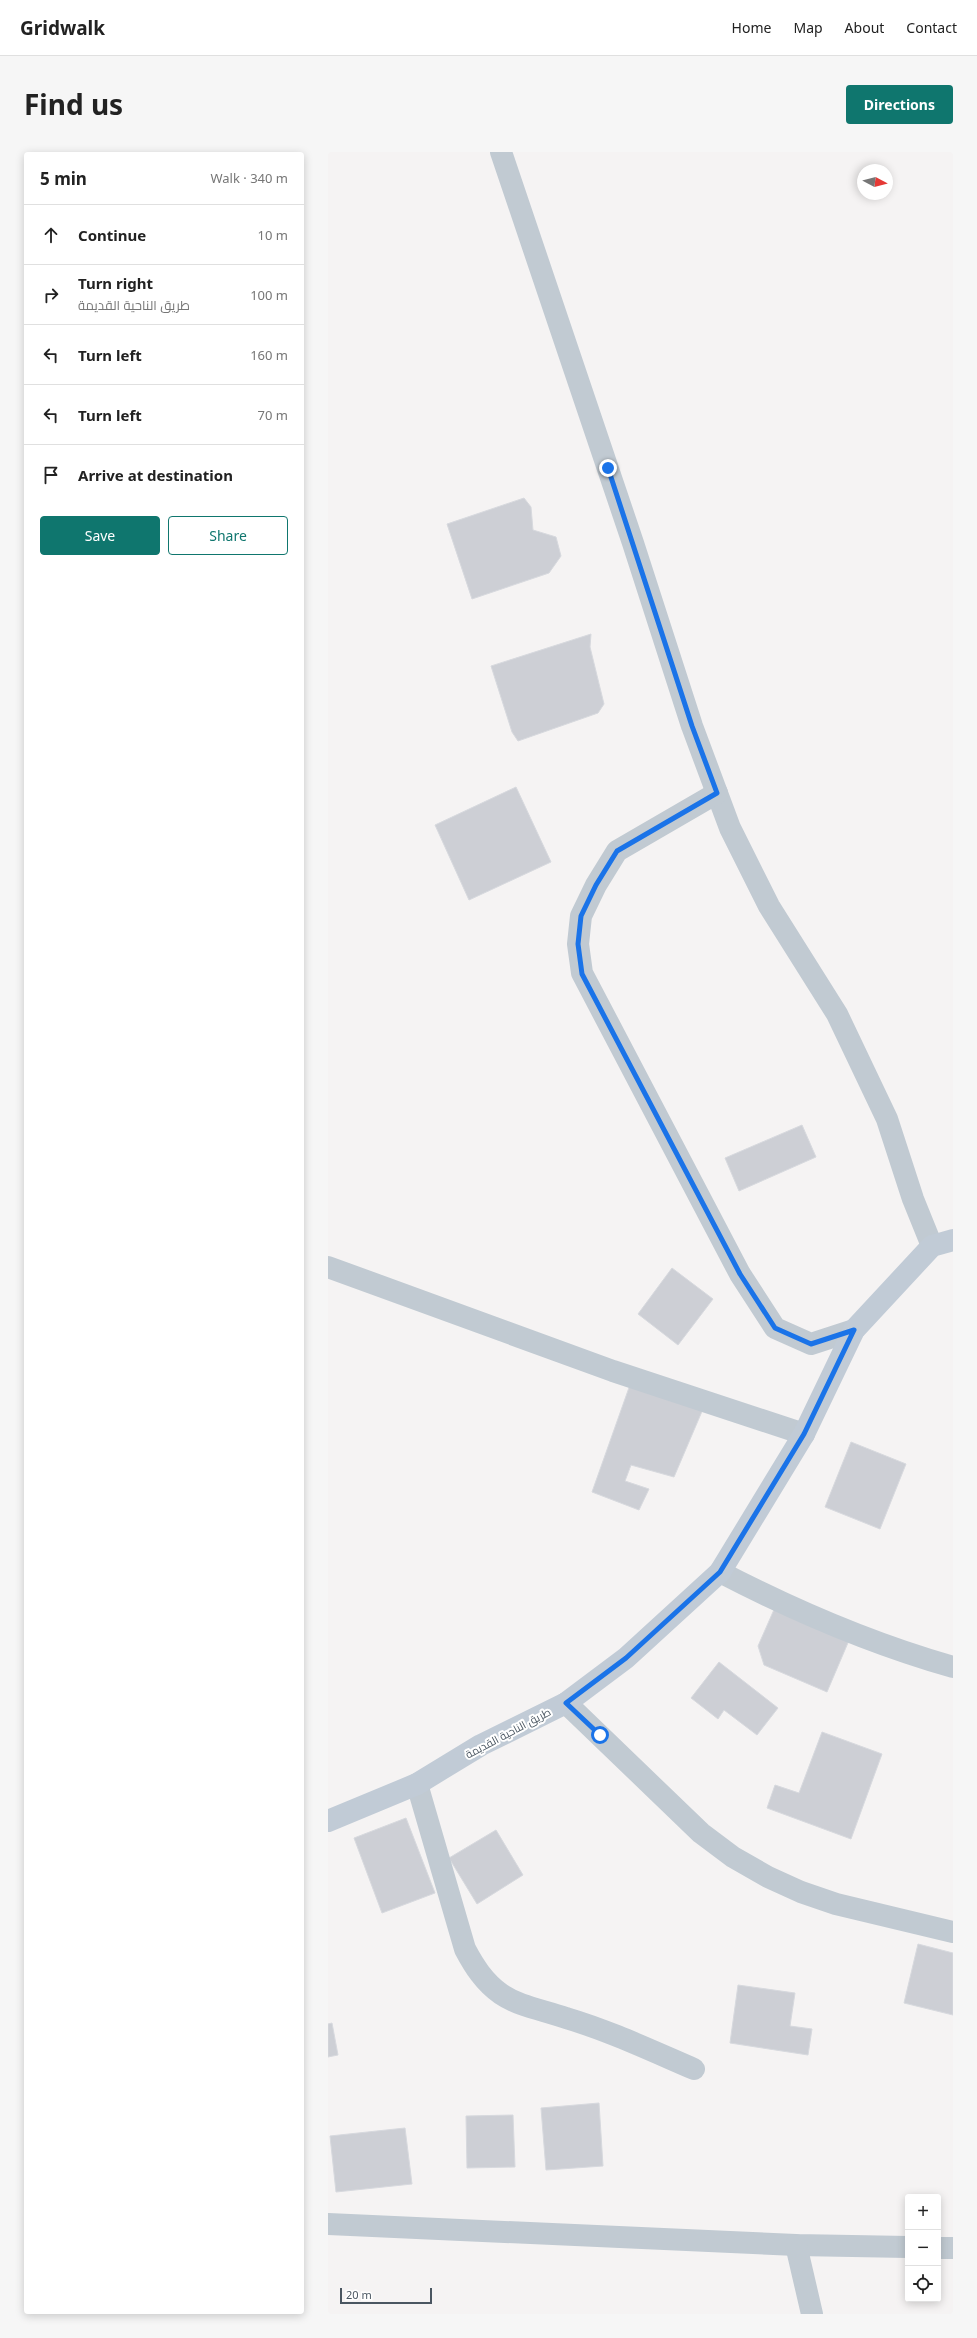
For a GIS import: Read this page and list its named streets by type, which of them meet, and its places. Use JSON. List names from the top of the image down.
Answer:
{
  "streets": {
    "street": ["طريق الناحية القديمة"]
  },
  "scale_bar": "20 m",
  "north": "right",
  "page": {
    "header": "Gridwalk",
    "nav": [
      "Home",
      "Map",
      "About",
      "Contact"
    ],
    "title": "Find us",
    "buttons": [
      "Directions",
      ["Save", "Share"]
    ],
    "heading": ["5 min", "Walk · 340 m"],
    "list": [
      ["Continue", "10 m"],
      ["Turn right", "طريق الناحية القديمة", "100 m"],
      ["Turn left", "160 m"],
      ["Turn left", "70 m"],
      "Arrive at destination"
    ],
    "map_buttons": ["+", "−"],
    "scale": "20 m"
  }
}
